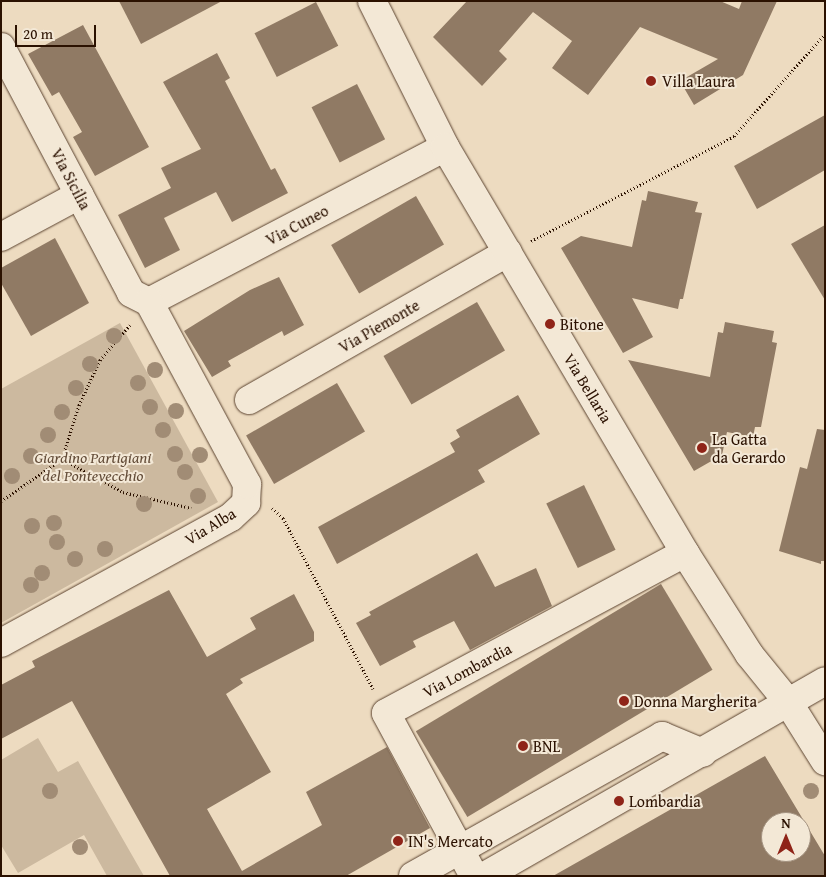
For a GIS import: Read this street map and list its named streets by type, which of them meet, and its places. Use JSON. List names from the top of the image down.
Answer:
{
  "streets": {
    "street": [
      "Via Sicilia",
      "Via Cuneo",
      "Via Piemonte",
      "Via Bellaria",
      "Via Alba",
      "Via Lombardia"
    ]
  },
  "crossings": [
    ["Via Sicilia", "Via Cuneo"],
    ["Via Cuneo", "Via Bellaria"],
    ["Via Piemonte", "Via Bellaria"],
    ["Via Bellaria", "Via Lombardia"]
  ],
  "parks": ["Giardino Partigiani del Pontevecchio"],
  "places": [
    "Villa Laura",
    "Bitone",
    "La Gatta da Gerardo",
    "Donna Margherita",
    "BNL",
    "Lombardia",
    "IN's Mercato"
  ],
  "scale_bar": "20 m",
  "north": "top"
}
